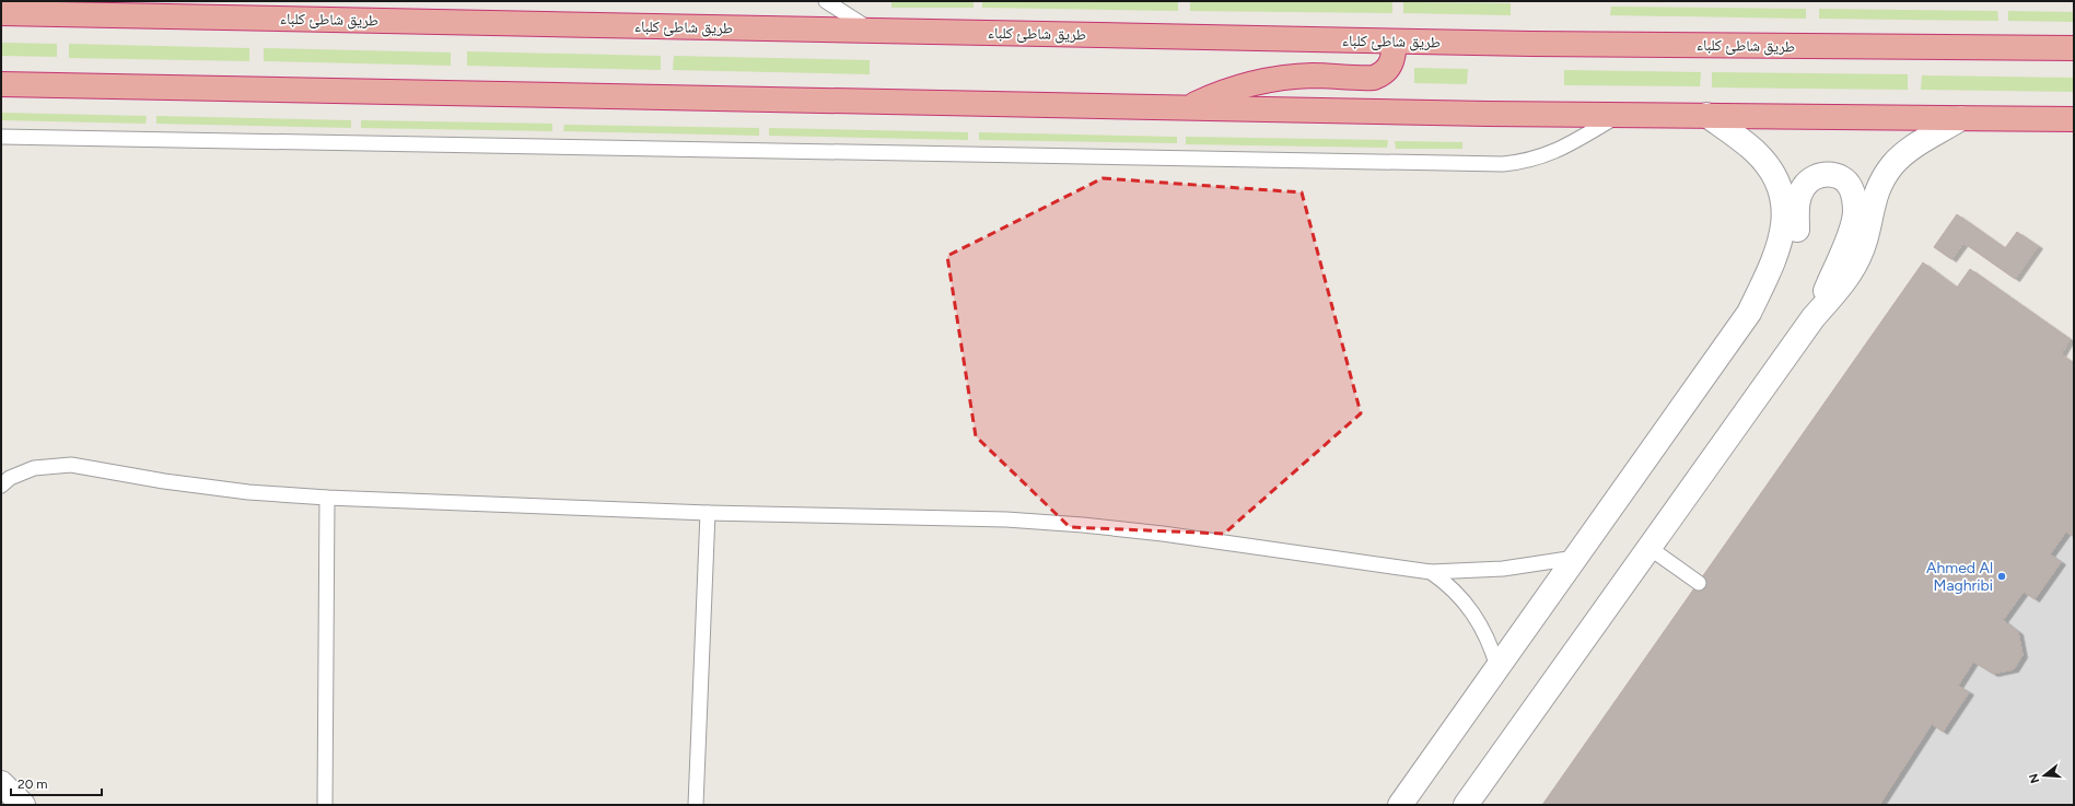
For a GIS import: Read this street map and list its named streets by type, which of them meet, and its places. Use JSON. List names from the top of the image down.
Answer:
{
  "streets": {
    "highway": ["طريق شاطئ كلباء"]
  },
  "places": ["Ahmed Al Maghribi"],
  "scale_bar": "20 m",
  "north": "left"
}
